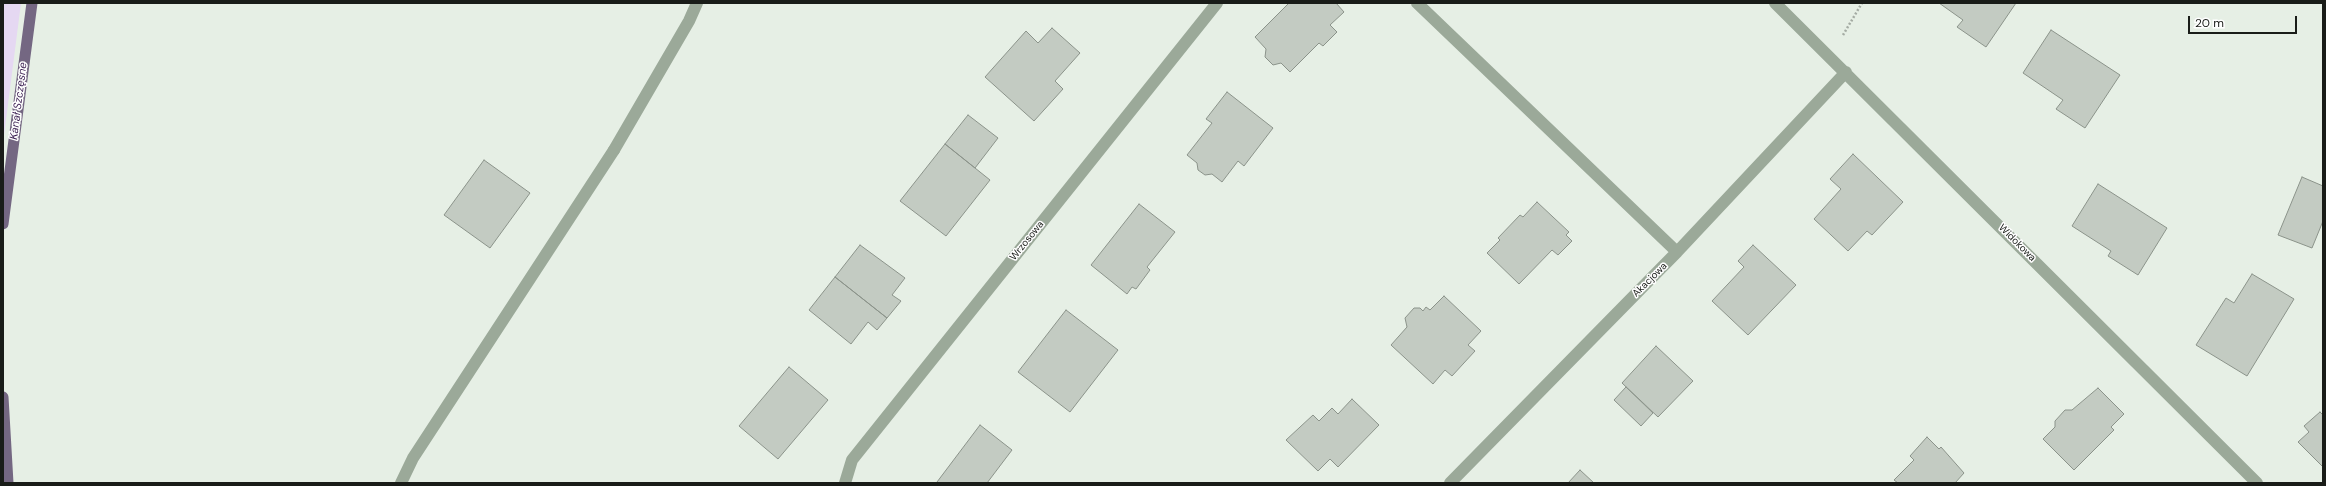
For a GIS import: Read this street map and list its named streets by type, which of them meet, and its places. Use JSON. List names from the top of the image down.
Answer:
{
  "streets": {
    "street": ["Wrzosowa", "Widokowa", "Akacjowa"]
  },
  "crossings": [
    ["Widokowa", "Akacjowa"]
  ],
  "water": ["Kanał Szczęsne"],
  "scale_bar": "20 m"
}
